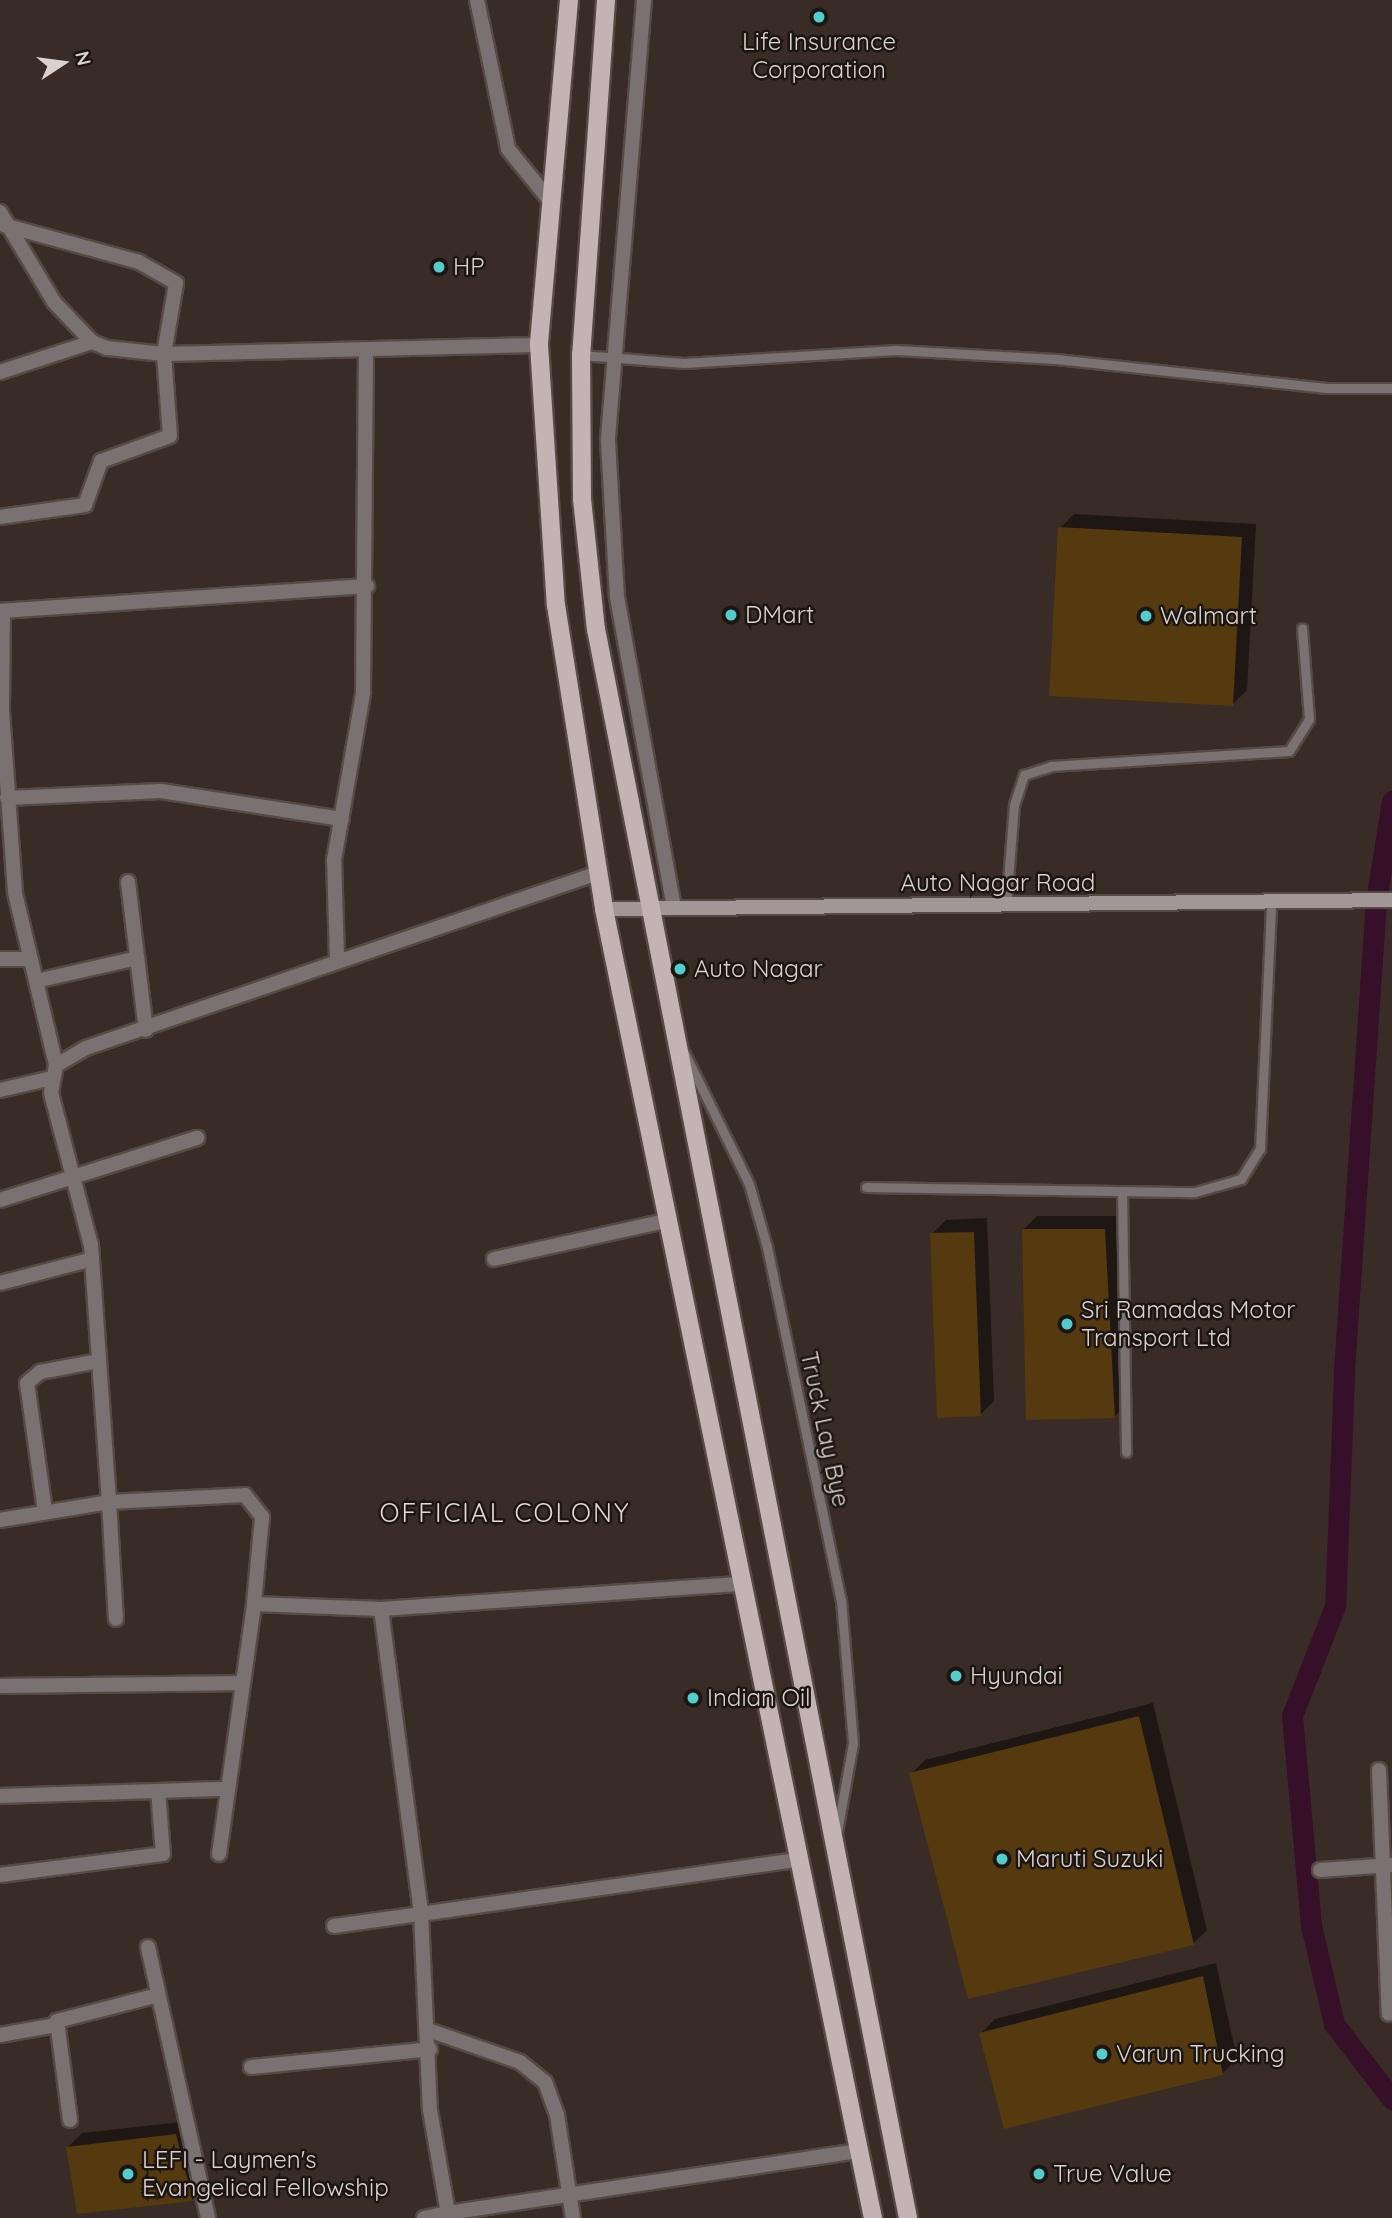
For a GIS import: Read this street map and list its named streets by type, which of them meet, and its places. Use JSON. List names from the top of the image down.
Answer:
{
  "streets": {
    "street": ["Auto Nagar Road"],
    "lane": ["Truck Lay Bye"]
  },
  "districts": ["OFFICIAL COLONY"],
  "places": [
    "Life Insurance Corporation",
    "HP",
    "DMart",
    "Walmart",
    "Auto Nagar",
    "Sri Ramadas Motor Transport Ltd",
    "Hyundai",
    "Indian Oil",
    "Maruti Suzuki",
    "Varun Trucking",
    "LEFI - Laymen's Evangelical Fellowship",
    "True Value"
  ],
  "north": "right"
}
